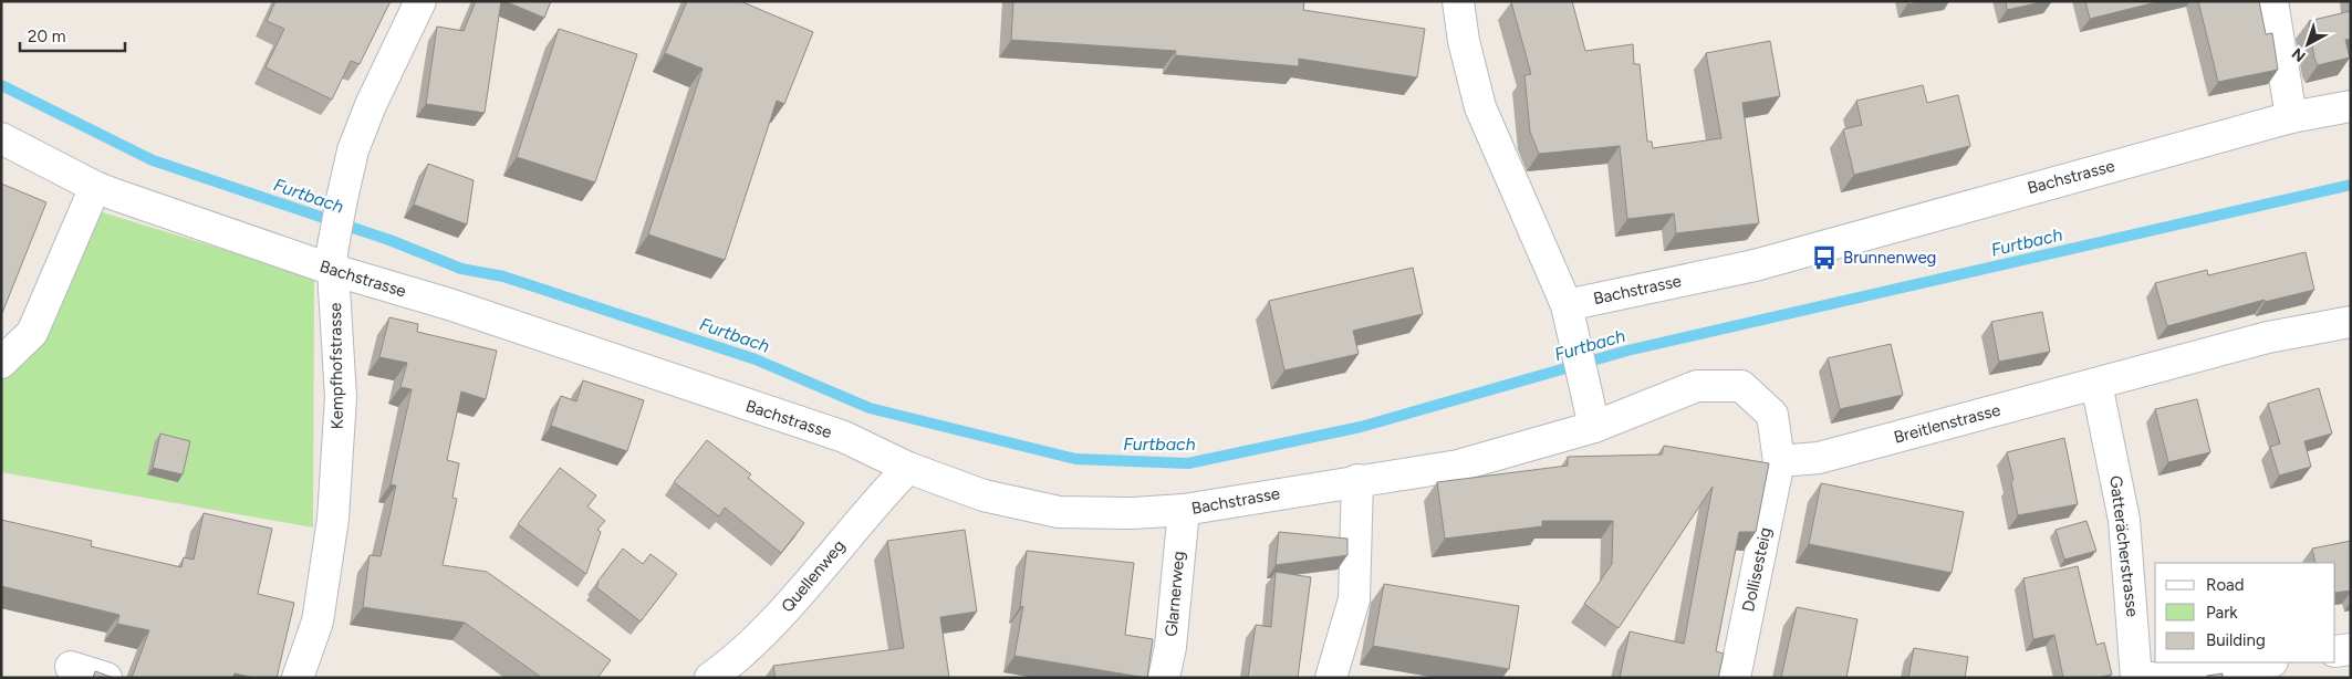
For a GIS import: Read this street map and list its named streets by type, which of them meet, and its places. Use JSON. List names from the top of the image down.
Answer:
{
  "streets": {
    "street": [
      "Bachstrasse",
      "Kempfhofstrasse",
      "Breitlenstrasse",
      "Gatterächerstrasse",
      "Dollisesteig",
      "Quellenweg",
      "Glarnerweg"
    ]
  },
  "crossings": [
    ["Bachstrasse", "Kempfhofstrasse"],
    ["Bachstrasse", "Quellenweg"],
    ["Bachstrasse", "Glarnerweg"],
    ["Breitlenstrasse", "Gatterächerstrasse"],
    ["Breitlenstrasse", "Dollisesteig"]
  ],
  "water": ["Furtbach"],
  "places": {
    "bus stop": ["Brunnenweg"]
  },
  "legend": ["Road", "Park", "Building"],
  "scale_bar": "20 m",
  "north": "bottom left"
}
